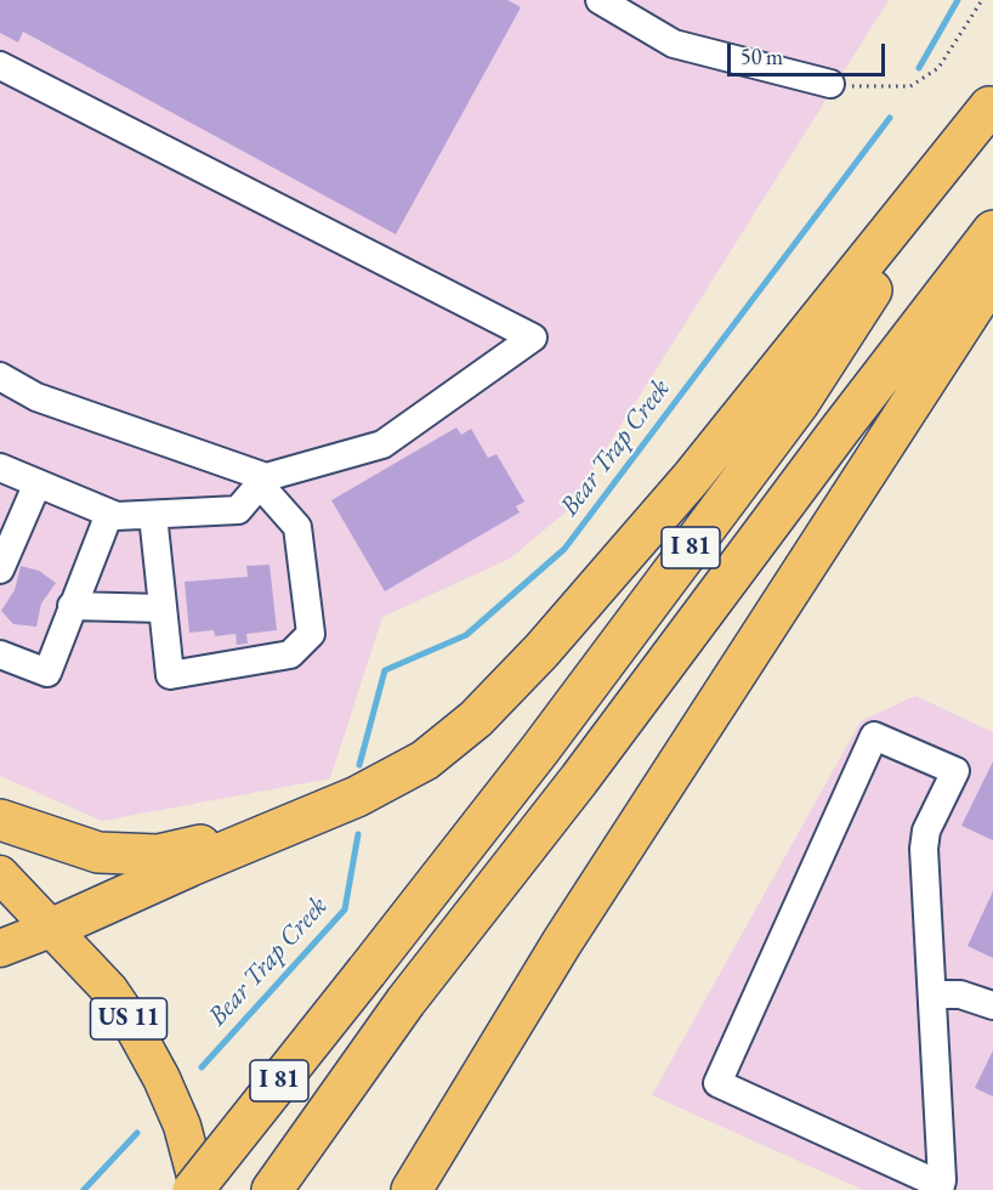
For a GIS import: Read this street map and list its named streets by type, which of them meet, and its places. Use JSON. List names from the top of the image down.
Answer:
{
  "streets": {
    "highway": ["I 81"],
    "main road": ["US 11"]
  },
  "water": ["Bear Trap Creek"],
  "scale_bar": "50 m"
}
